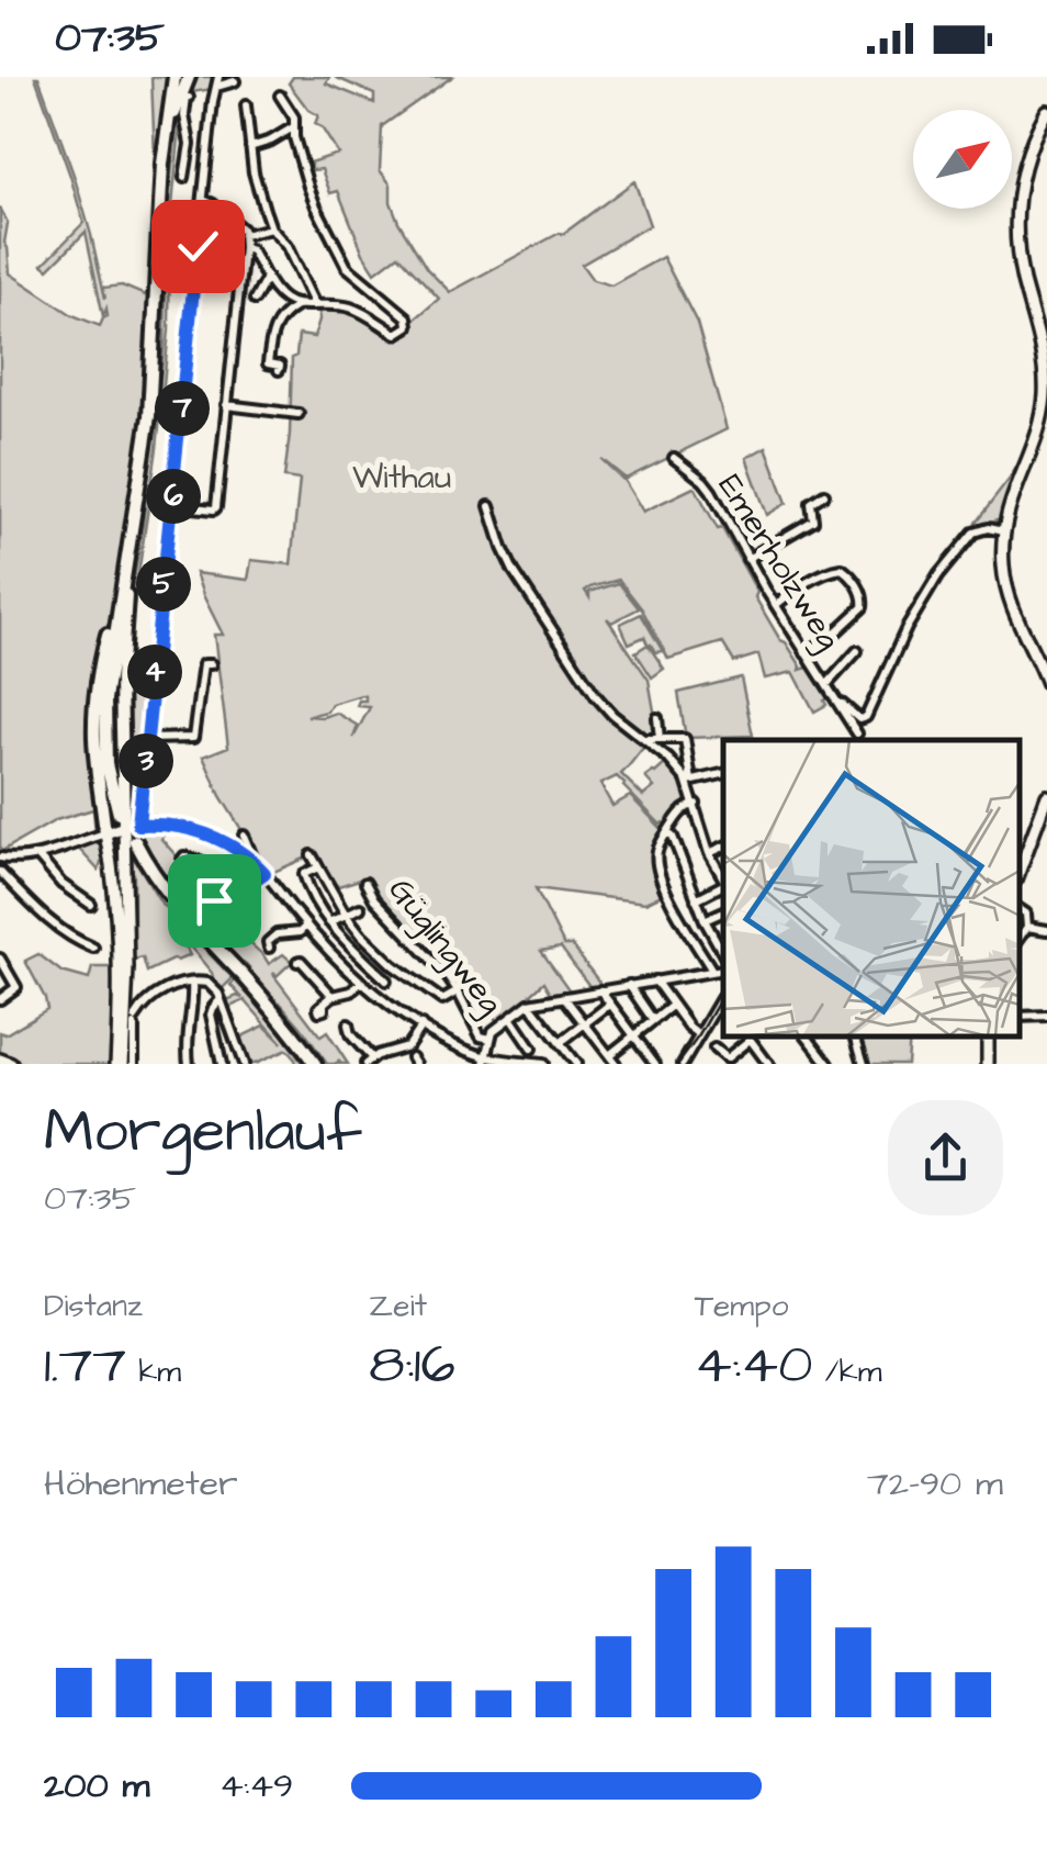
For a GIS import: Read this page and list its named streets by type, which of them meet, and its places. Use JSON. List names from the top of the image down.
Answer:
{
  "streets": {
    "street": ["Emerholzweg", "Güglingweg"]
  },
  "parks": ["Withau"],
  "north": "top right",
  "page": {
    "status": "07:35",
    "pins": [
      "7",
      "6",
      "5",
      "4",
      "3"
    ],
    "heading": ["Morgenlauf", "07:35"],
    "stats": [
      ["Distanz", "1.77 km"],
      ["Zeit", "8:16"],
      ["Tempo", "4:40 /km"]
    ],
    "chart": ["Höhenmeter", "72–90 m"],
    "list": [
      {
        "name": "200 m",
        "note": "4:49"
      }
    ]
  }
}
